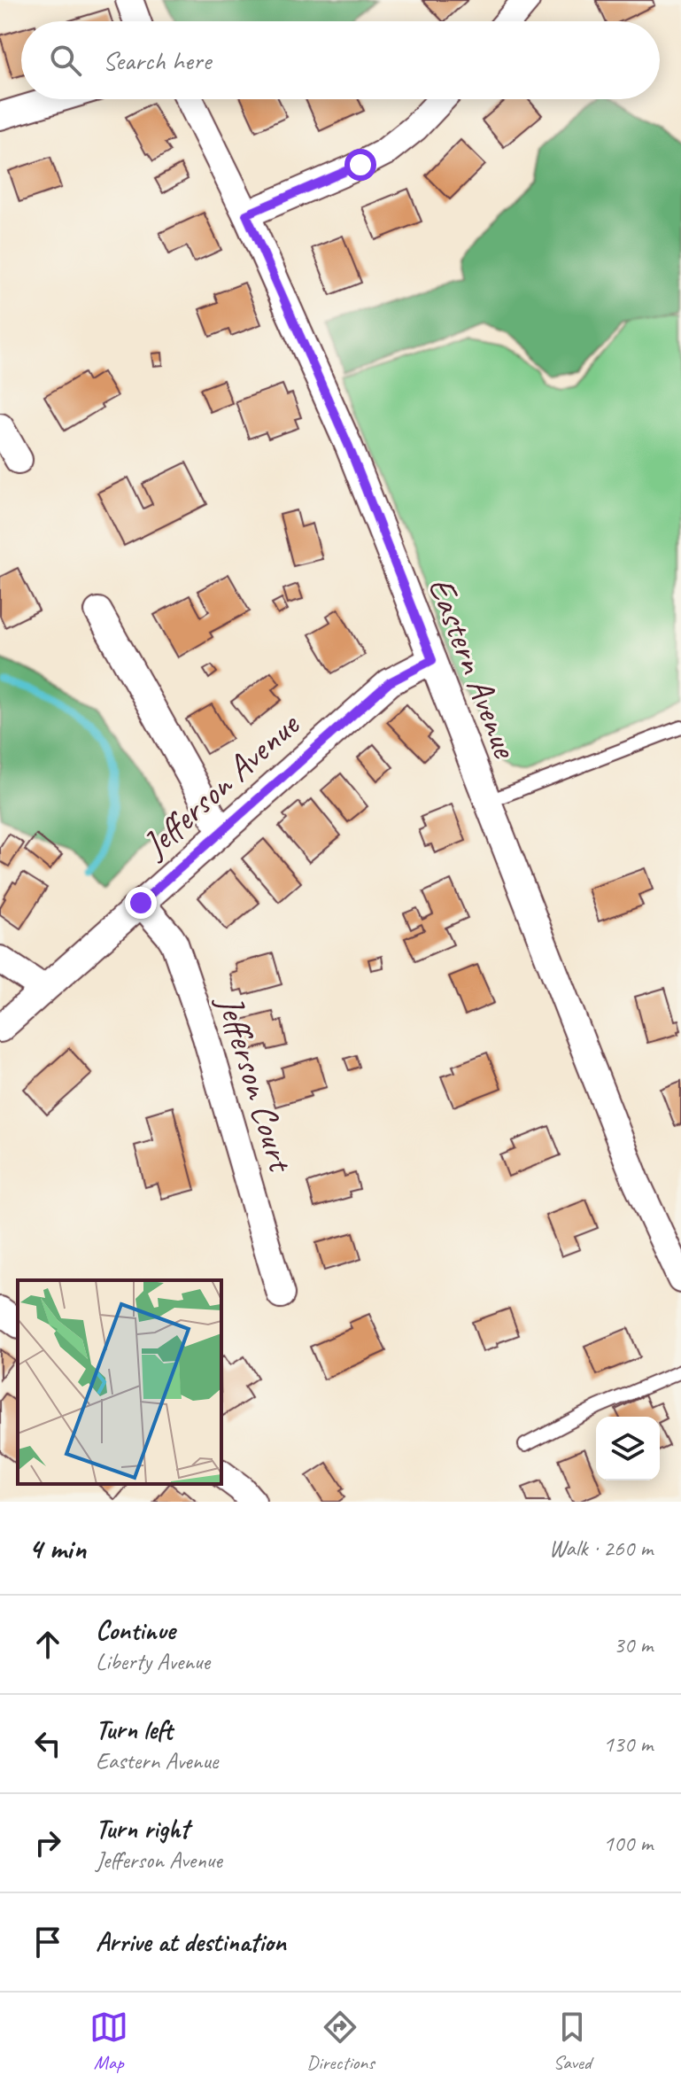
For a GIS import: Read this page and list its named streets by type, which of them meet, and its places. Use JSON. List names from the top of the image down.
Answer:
{
  "streets": {
    "street": ["Eastern Avenue", "Jefferson Avenue", "Jefferson Court"]
  },
  "crossings": [
    ["Eastern Avenue", "Jefferson Avenue"],
    ["Jefferson Avenue", "Jefferson Court"]
  ],
  "page": {
    "search": "Search here",
    "heading": ["4 min", "Walk · 260 m"],
    "list": [
      ["Continue", "Liberty Avenue", "30 m"],
      ["Turn left", "Eastern Avenue", "130 m"],
      ["Turn right", "Jefferson Avenue", "100 m"],
      "Arrive at destination"
    ],
    "nav": ["Map", "Directions", "Saved"]
  }
}
